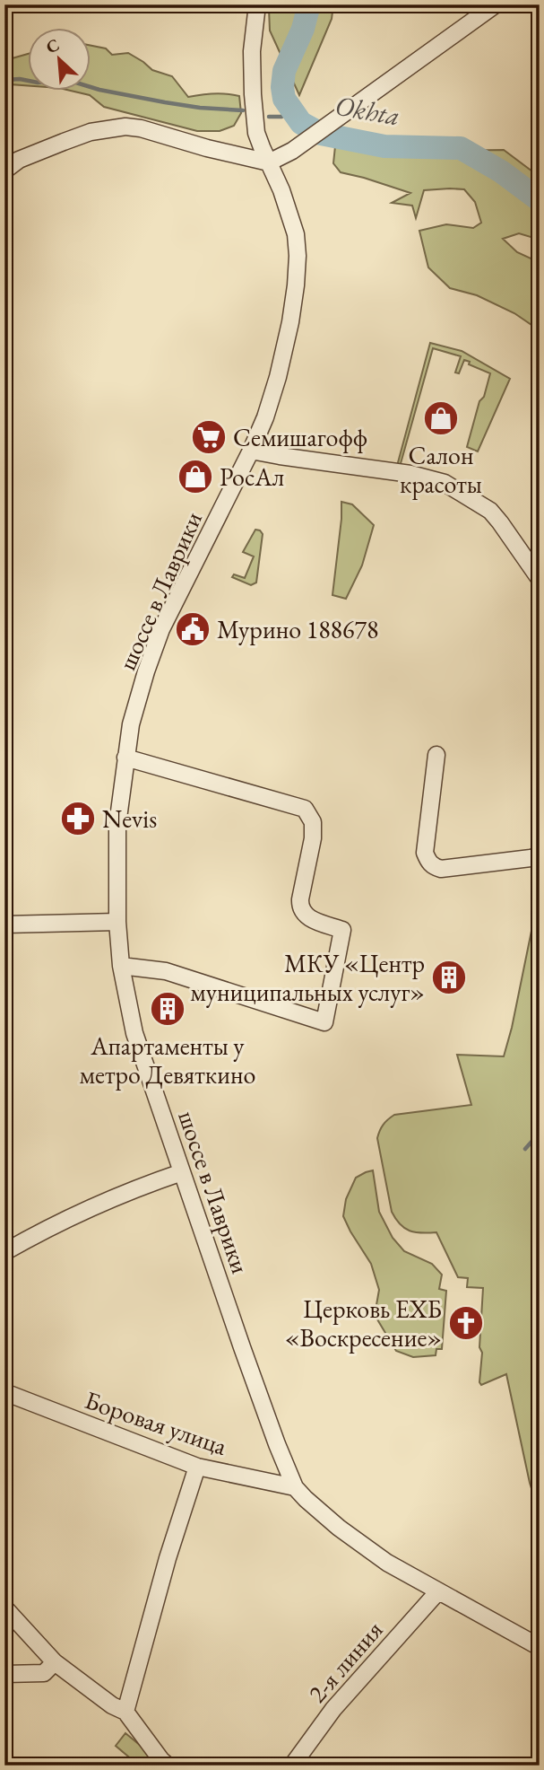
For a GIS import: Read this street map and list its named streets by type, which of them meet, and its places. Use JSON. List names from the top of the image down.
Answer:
{
  "streets": {
    "street": ["шоссе в Лаврики", "Боровая улица", "2-я линия"]
  },
  "crossings": [
    ["шоссе в Лаврики", "Боровая улица"]
  ],
  "water": ["Okhta"],
  "places": {
    "shop": ["Салон красоты", "РосАл"],
    "supermarket": ["Семишагофф"],
    "public building": ["Мурино 188678"],
    "pharmacy": ["Nevis"],
    "building": ["МКУ «Центр муниципальных услуг»", "Апартаменты у метро Девяткино"],
    "church": ["Церковь ЕХБ «Воскресение»"]
  },
  "north": "top left"
}
